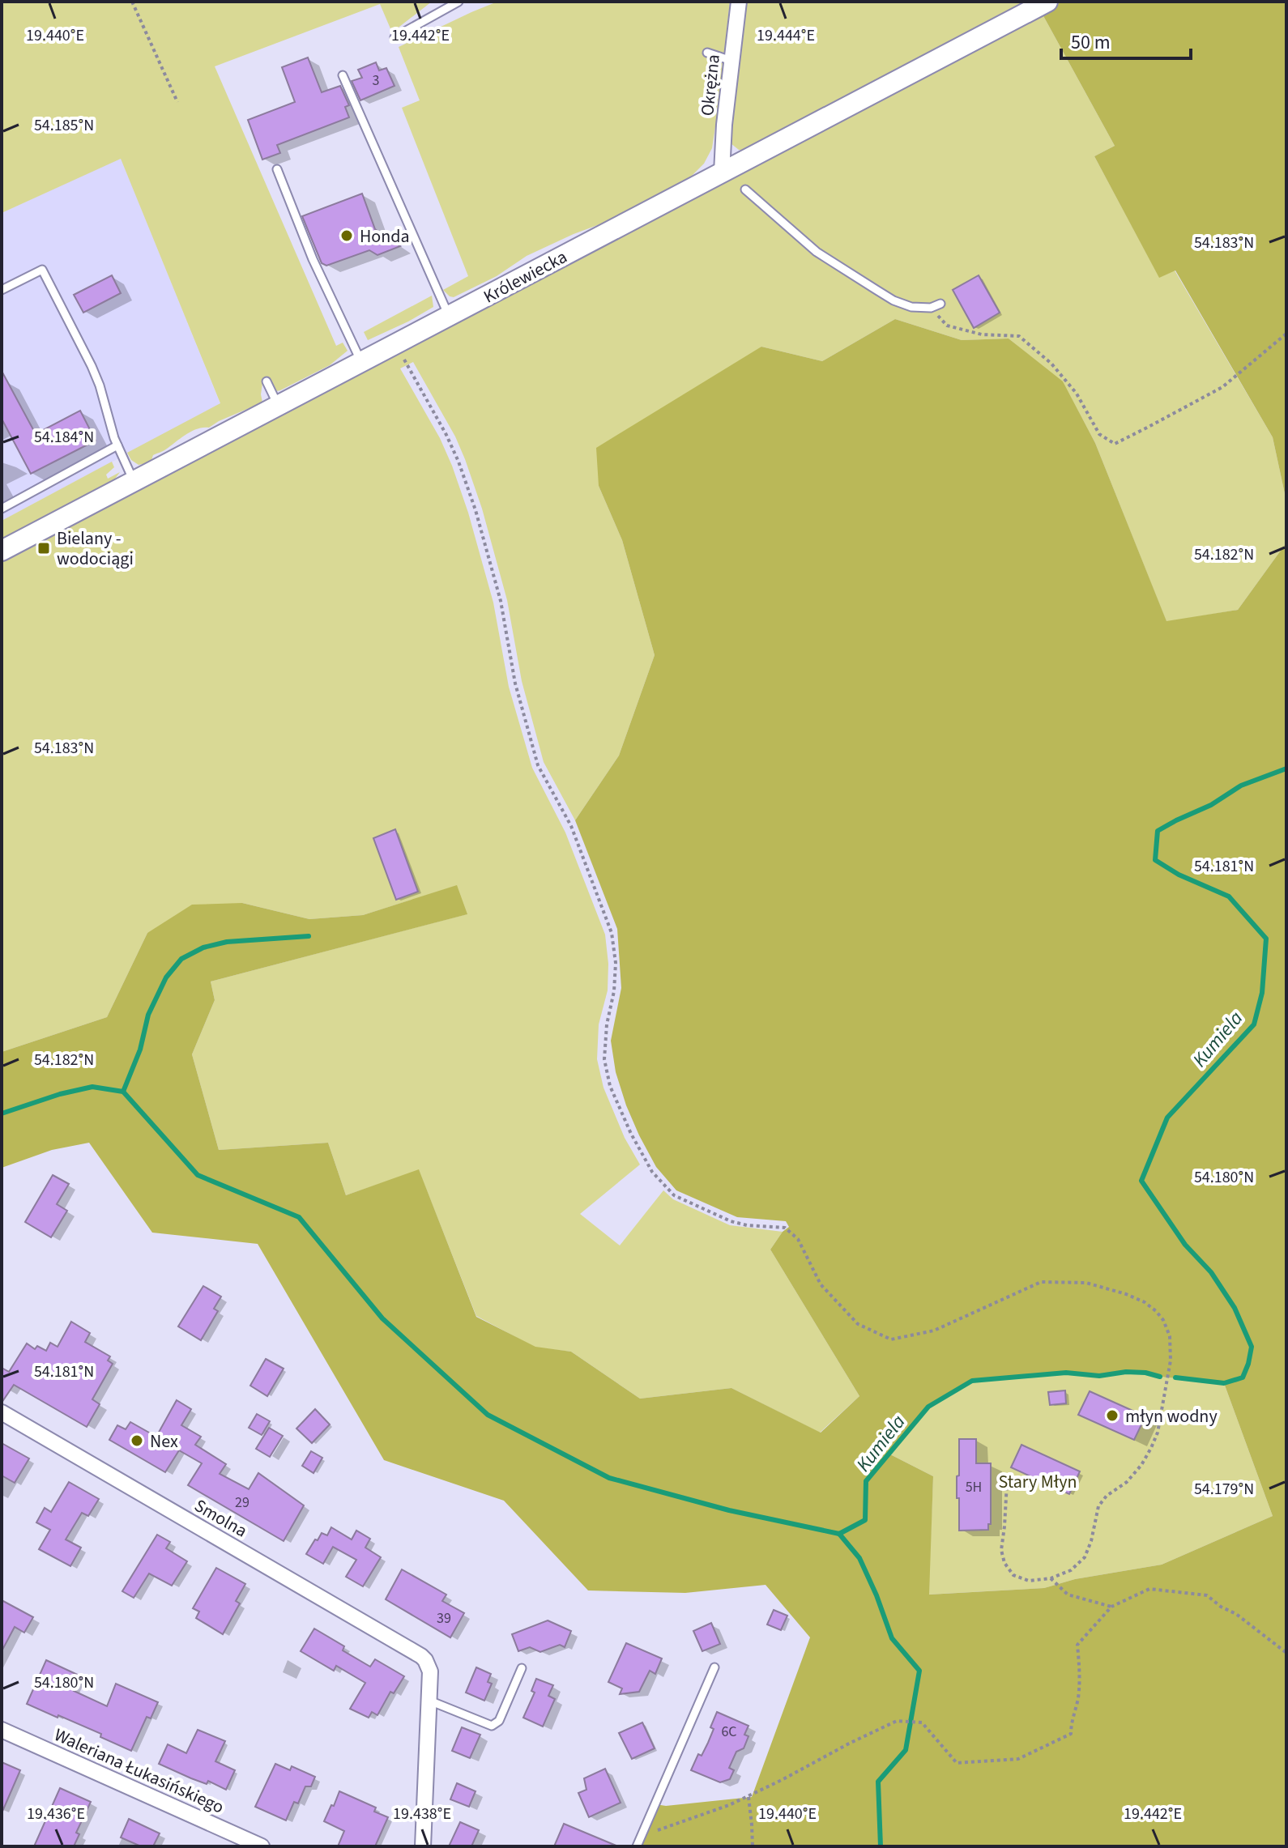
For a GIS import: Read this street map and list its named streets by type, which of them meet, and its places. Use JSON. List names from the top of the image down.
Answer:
{
  "streets": {
    "main road": ["Królewiecka"],
    "street": ["Okrężna", "Smolna", "Waleriana Łukasińskiego"]
  },
  "crossings": [
    ["Okrężna", "Królewiecka"]
  ],
  "water": ["Kumiela"],
  "parks": ["Stary Młyn"],
  "places": {
    "other": ["Honda", "młyn wodny", "Nex"],
    "transit": ["Bielany - wodociągi"]
  },
  "house_numbers": [
    "3",
    "5H",
    "29",
    "39",
    "6C"
  ],
  "scale_bar": "50 m",
  "coordinates": [
    "19.440°E",
    "19.442°E",
    "19.444°E",
    "54.185°N",
    "54.183°N",
    "54.184°N",
    "54.182°N",
    "54.181°N",
    "54.180°N",
    "54.179°N",
    "19.436°E",
    "19.438°E"
  ]
}
